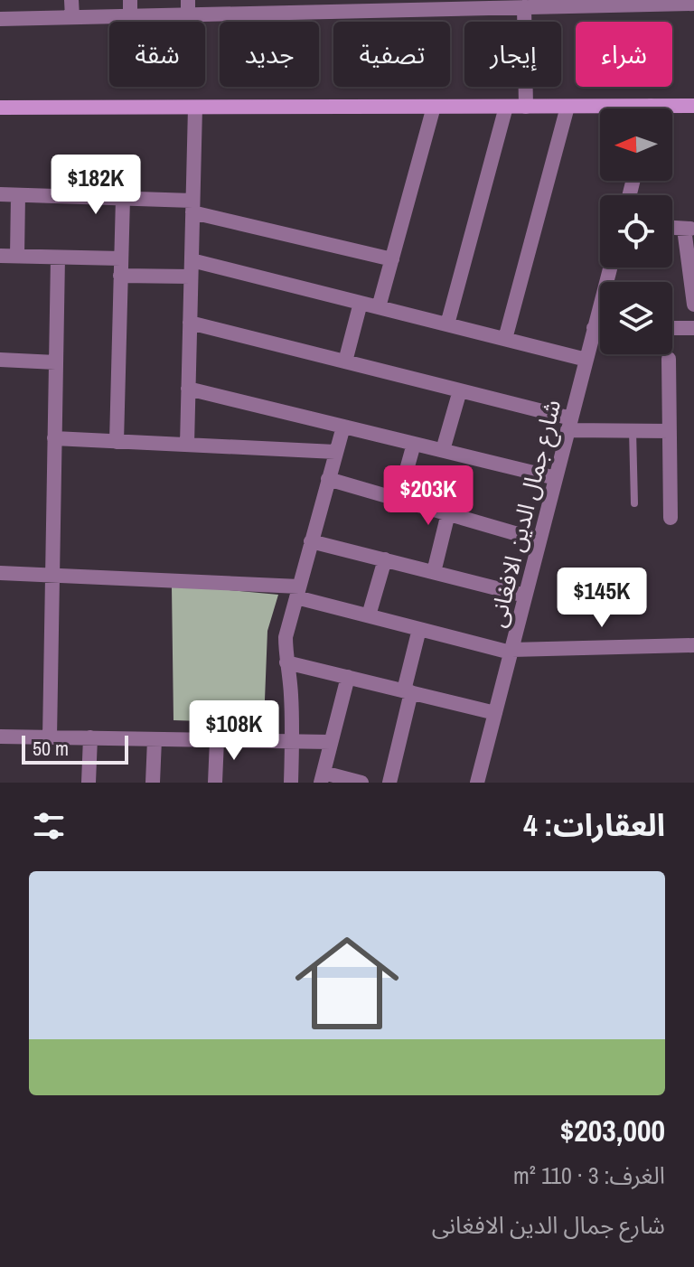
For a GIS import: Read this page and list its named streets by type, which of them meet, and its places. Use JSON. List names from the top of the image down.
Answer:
{
  "streets": {
    "street": ["شارع جمال الدين الافغانى"]
  },
  "scale_bar": "50 m",
  "north": "left",
  "page": {
    "chip": [
      "شراء",
      "إيجار",
      "تصفية",
      "جديد",
      "شقة"
    ],
    "price": [
      "$182K",
      "$203K",
      "$145K",
      "$108K"
    ],
    "scale": "50 m",
    "heading": "العقارات: 4",
    "list": [
      {
        "name": "$203,000",
        "note": "الغرف: 3 · 110 m² · شارع جمال الدين الافغانى"
      }
    ]
  }
}
